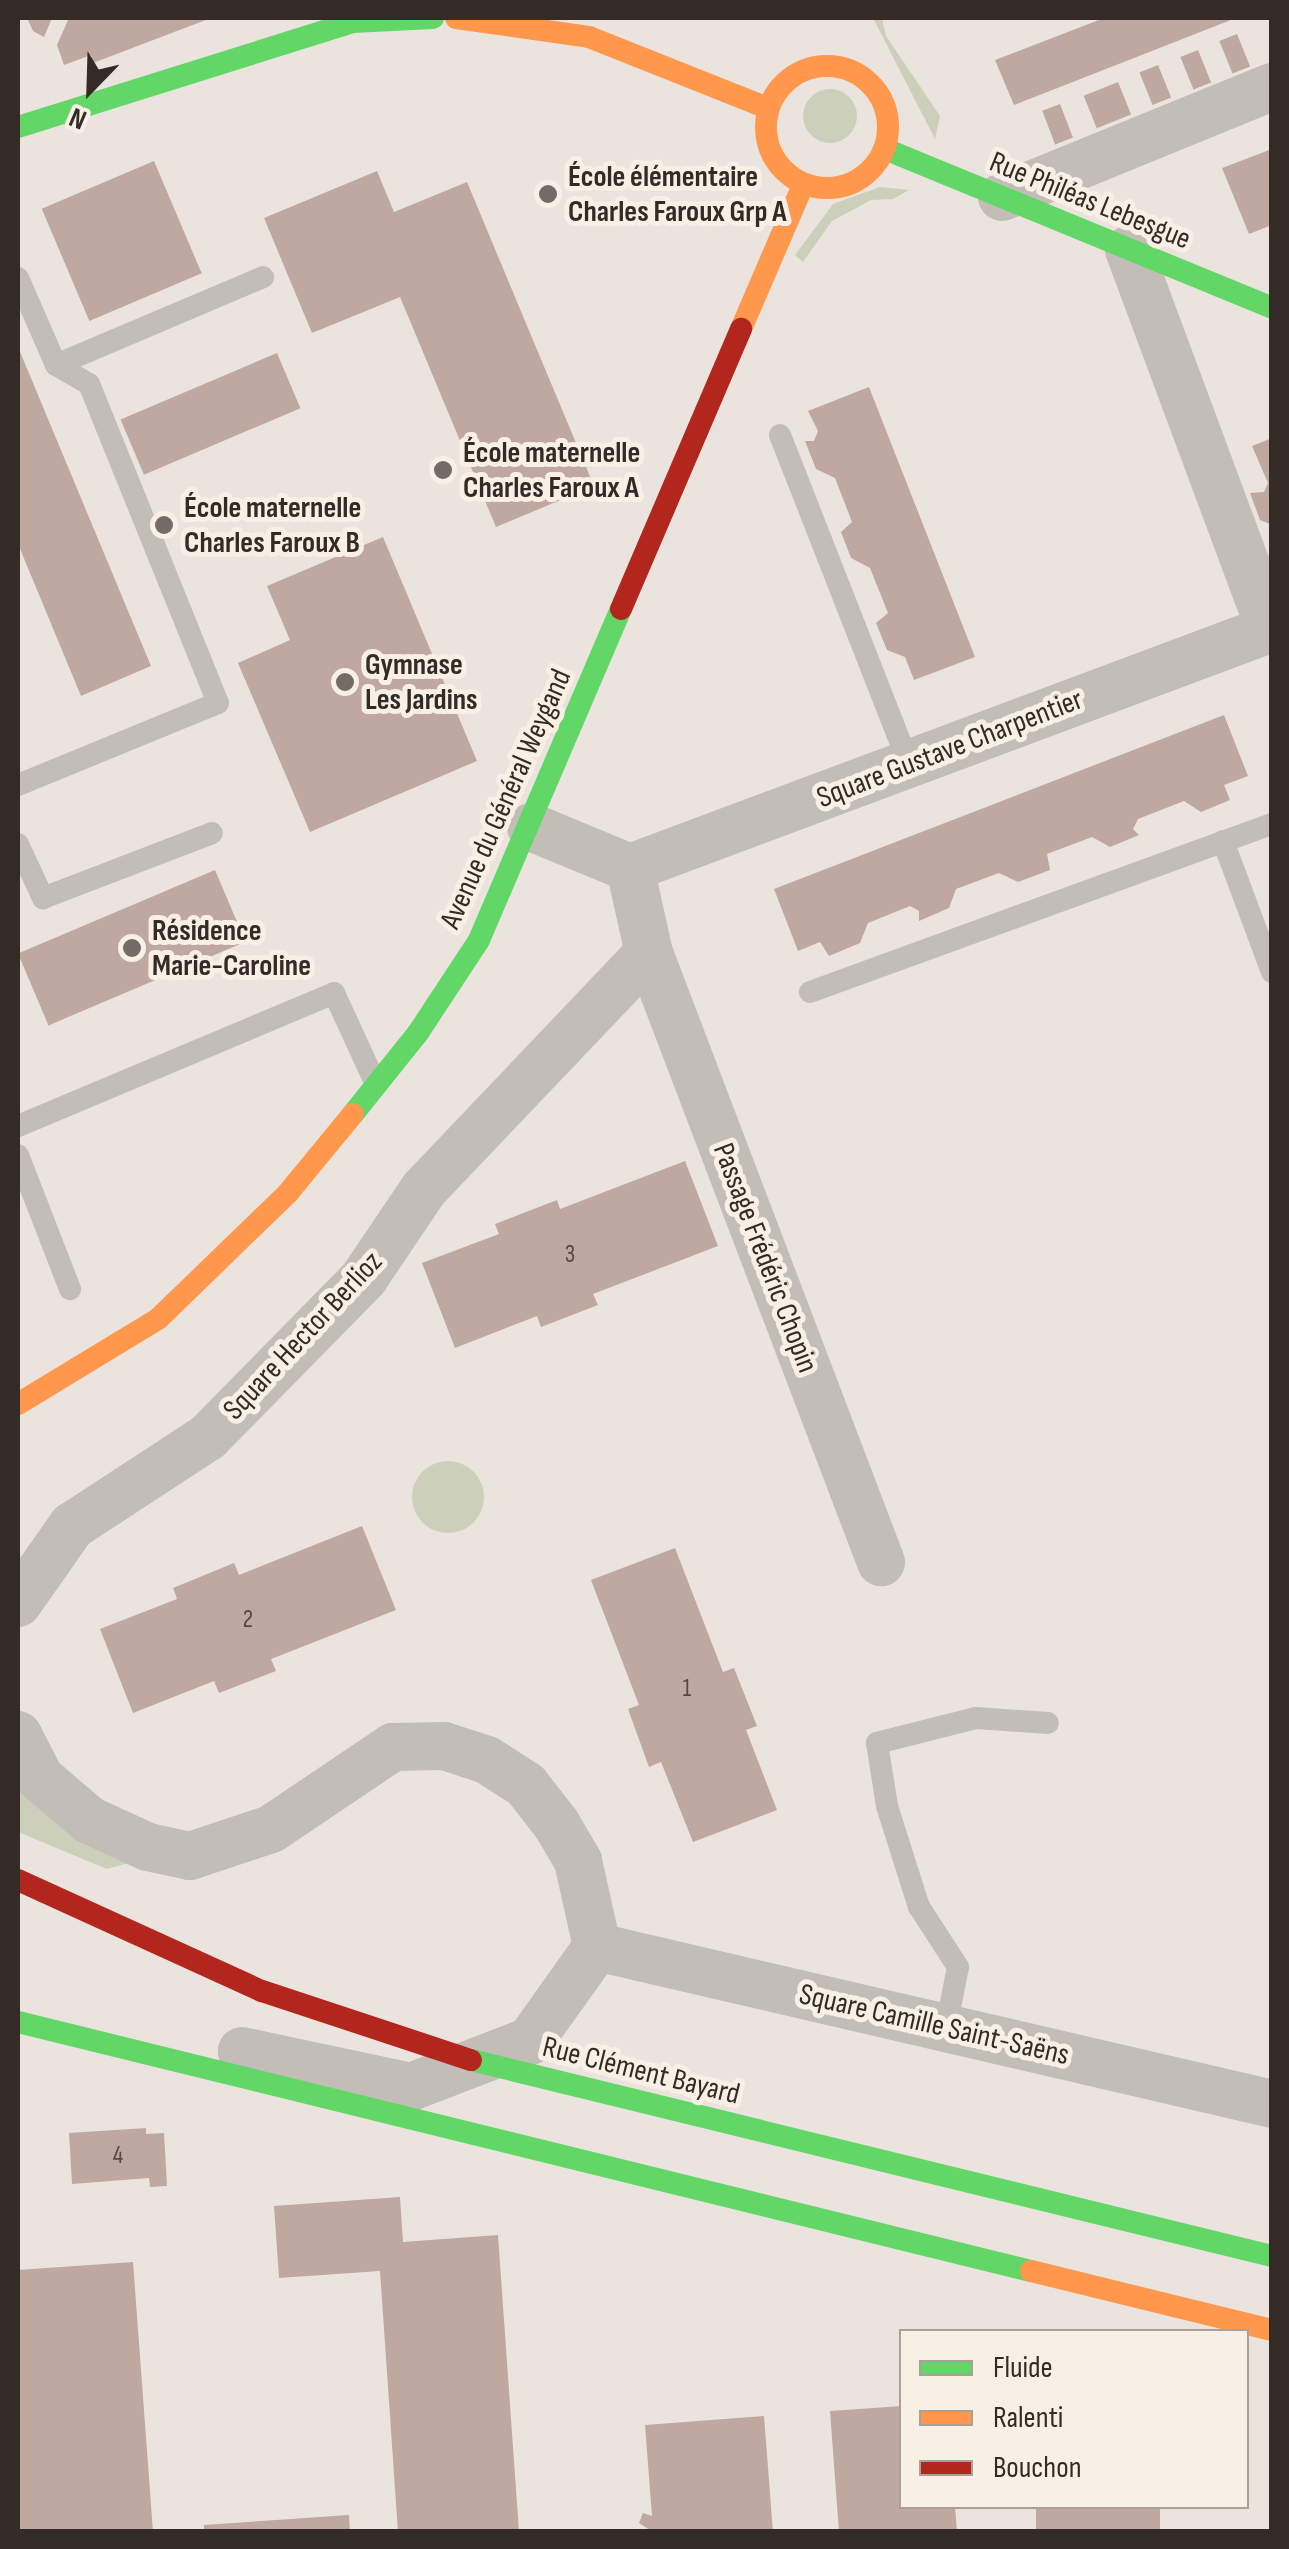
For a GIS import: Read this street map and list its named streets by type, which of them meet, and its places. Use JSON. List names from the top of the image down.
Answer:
{
  "streets": {
    "street": [
      "Rue Philéas Lebesgue",
      "Square Gustave Charpentier",
      "Avenue du Général Weygand",
      "Passage Frédéric Chopin",
      "Square Hector Berlioz",
      "Square Camille Saint-Saëns",
      "Rue Clément Bayard"
    ]
  },
  "crossings": [
    ["Rue Philéas Lebesgue", "Avenue du Général Weygand"],
    ["Square Gustave Charpentier", "Passage Frédéric Chopin"],
    ["Passage Frédéric Chopin", "Square Hector Berlioz"]
  ],
  "places": [
    "École élémentaire Charles Faroux Grp A",
    "École maternelle Charles Faroux A",
    "École maternelle Charles Faroux B",
    "Gymnase Les Jardins",
    "Résidence Marie-Caroline"
  ],
  "house_numbers": [
    "3",
    "2",
    "1",
    "4"
  ],
  "legend": ["Fluide", "Ralenti", "Bouchon"],
  "north": "bottom left"
}
